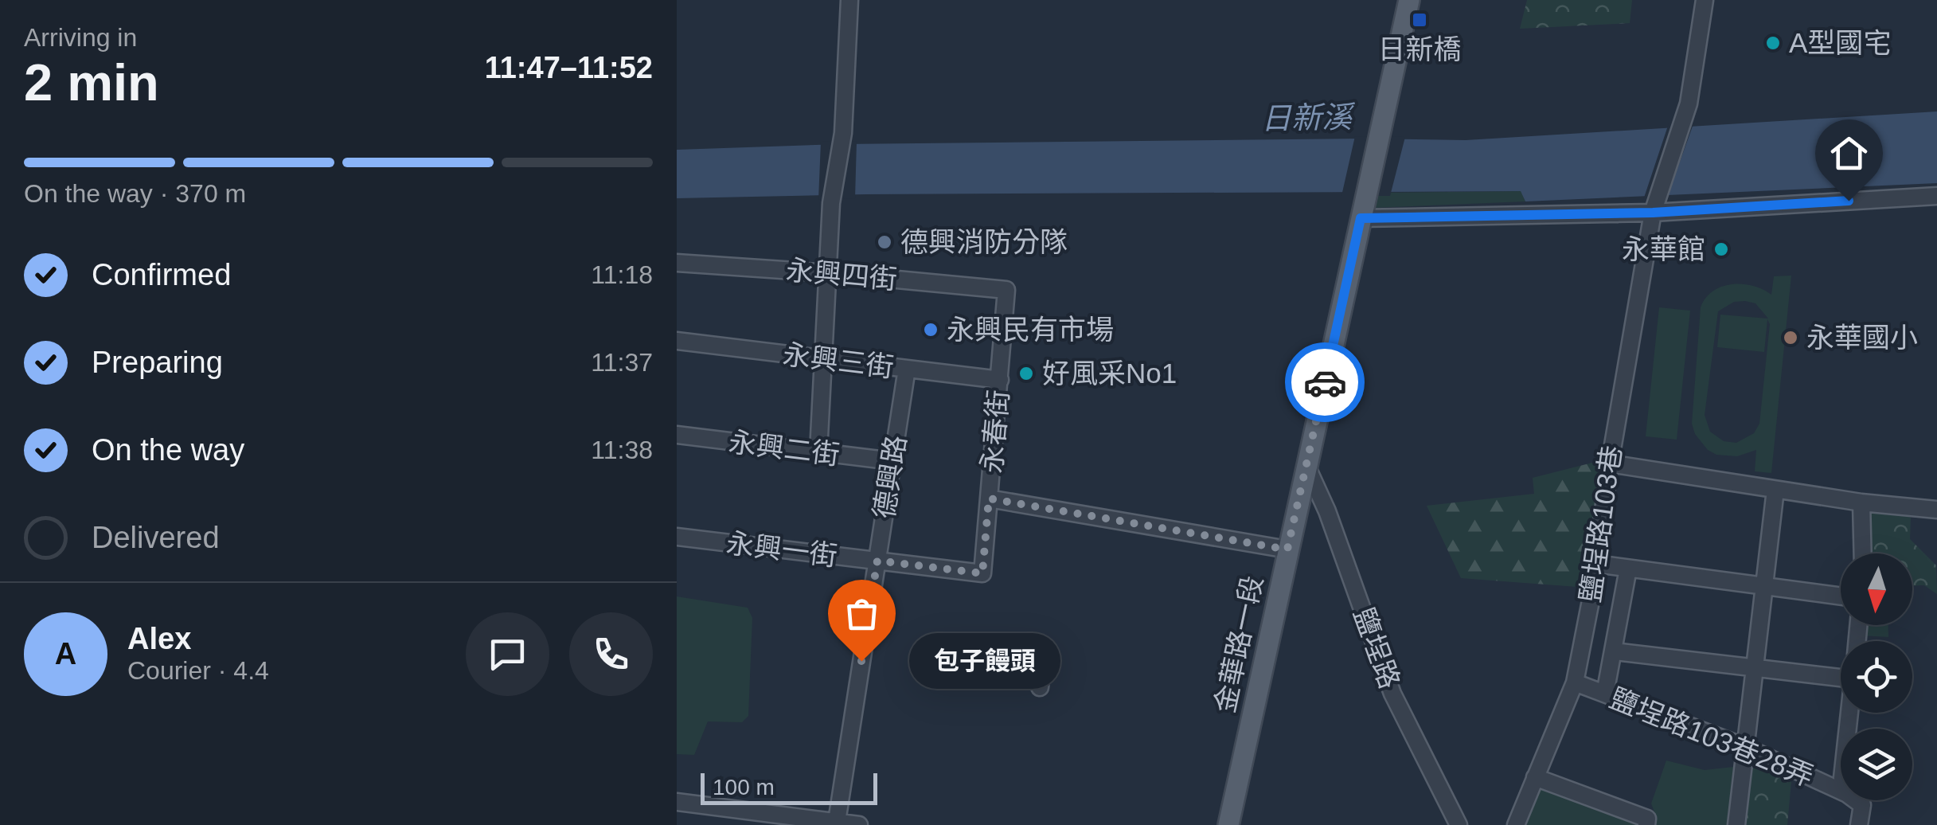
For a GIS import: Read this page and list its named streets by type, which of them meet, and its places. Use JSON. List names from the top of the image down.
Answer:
{
  "streets": {
    "main road": ["金華路一段"],
    "street": [
      "永興四街",
      "永興三街",
      "永春街",
      "永興二街",
      "德興路",
      "鹽埕路103巷",
      "永興一街",
      "鹽埕路",
      "鹽埕路103巷28弄"
    ]
  },
  "crossings": [
    ["永興四街", "永春街"],
    ["永興三街", "永春街"],
    ["永興三街", "德興路"],
    ["永春街", "永興一街"],
    ["永興二街", "德興路"],
    ["德興路", "永興一街"],
    ["鹽埕路103巷", "鹽埕路103巷28弄"],
    ["金華路一段", "鹽埕路"]
  ],
  "water": ["日新溪"],
  "places": {
    "transit": ["日新橋"],
    "other": [
      "A型國宅",
      "德興消防分隊",
      "永華館",
      "永興民有市場",
      "永華國小",
      "好風采No1",
      "包子饅頭"
    ]
  },
  "scale_bar": "100 m",
  "north": "bottom",
  "page": {
    "heading": ["2 min", "Arriving in", "11:47–11:52"],
    "panel": ["Alex", "Courier · 4.4"],
    "bar": "On the way · 370 m",
    "list": [
      ["Confirmed", "11:18"],
      ["Preparing", "11:37"],
      ["On the way", "11:38"],
      "Delivered"
    ],
    "round": "A",
    "bubble": "包子饅頭",
    "scale": "100 m"
  }
}
